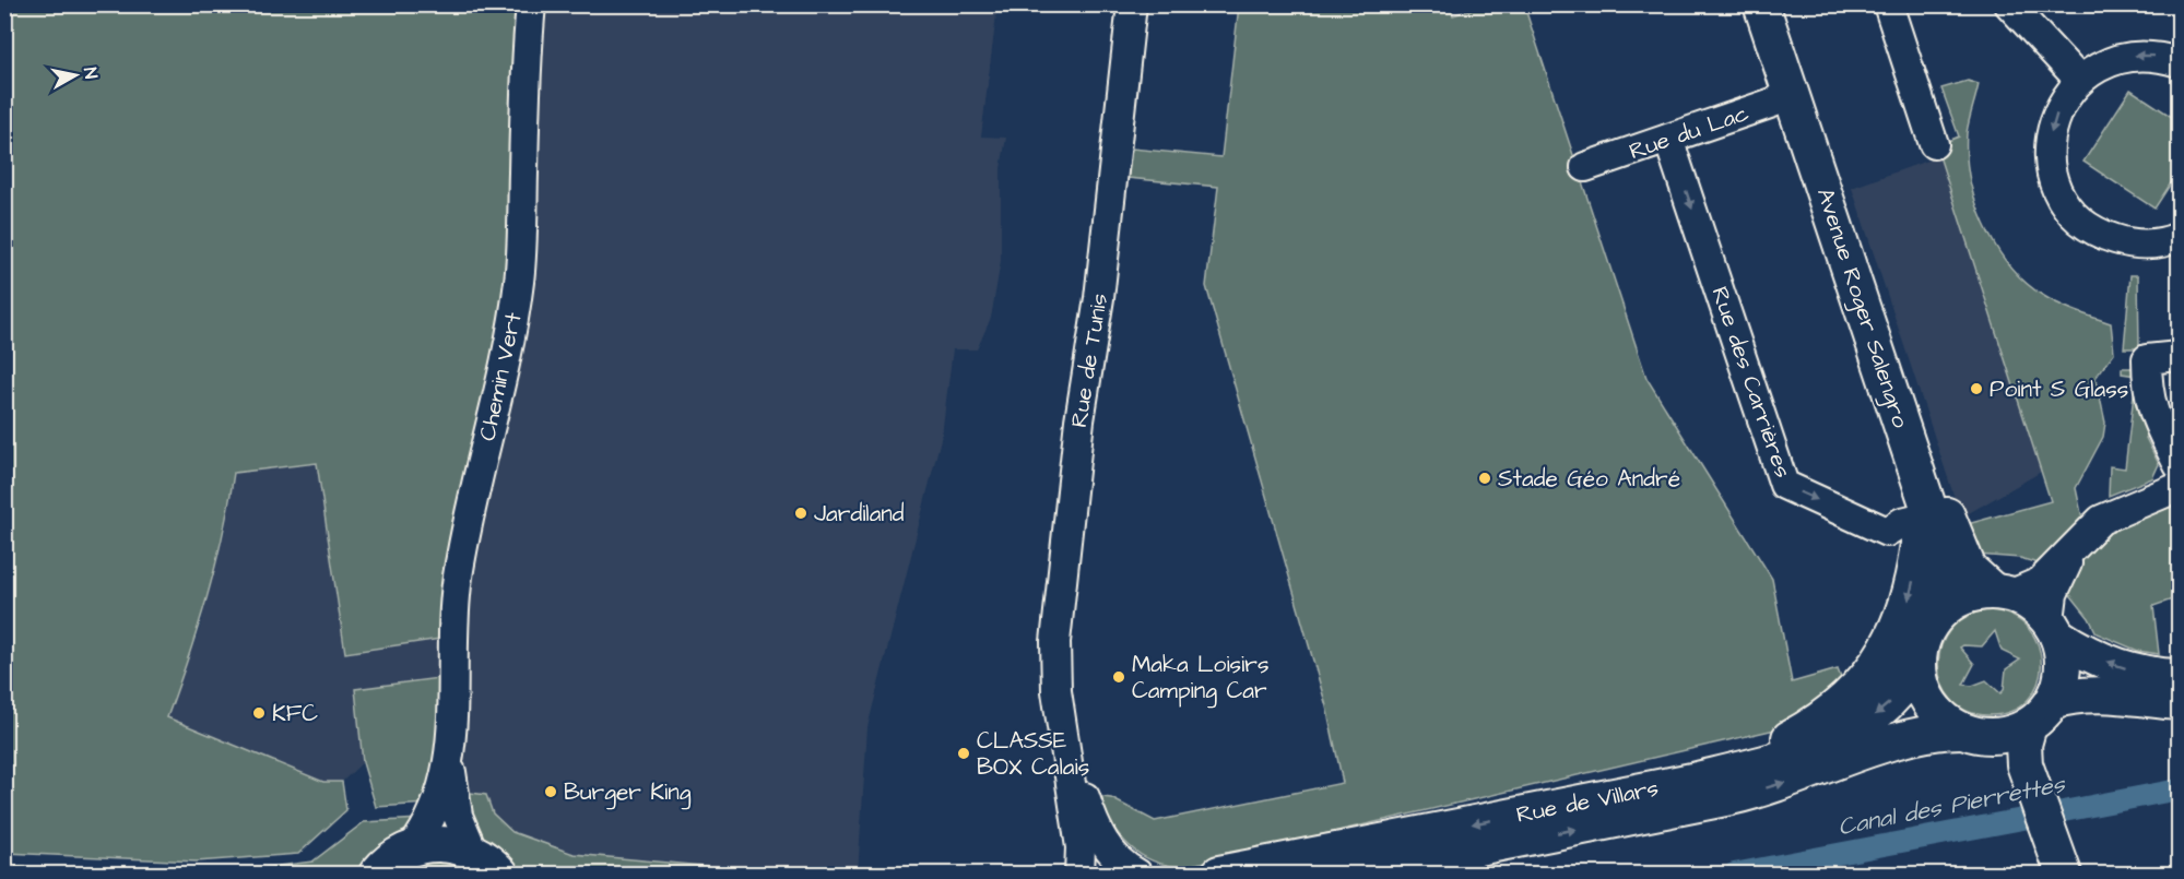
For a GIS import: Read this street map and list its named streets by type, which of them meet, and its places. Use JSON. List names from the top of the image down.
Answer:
{
  "streets": {
    "main road": ["Avenue Roger Salengro", "Rue de Villars"],
    "street": [
      "Rue du Lac",
      "Rue de Tunis",
      "Chemin Vert",
      "Rue des Carrières"
    ]
  },
  "crossings": [
    ["Rue du Lac", "Avenue Roger Salengro"],
    ["Rue du Lac", "Rue des Carrières"],
    ["Avenue Roger Salengro", "Rue de Villars"]
  ],
  "one_way": ["Rue des Carrières"],
  "water": ["Canal des Pierrettes"],
  "places": [
    "Point S Glass",
    "Stade Géo André",
    "Jardiland",
    "Maka Loisirs Camping Car",
    "KFC",
    "CLASSE BOX Calais",
    "Burger King"
  ],
  "north": "right"
}
